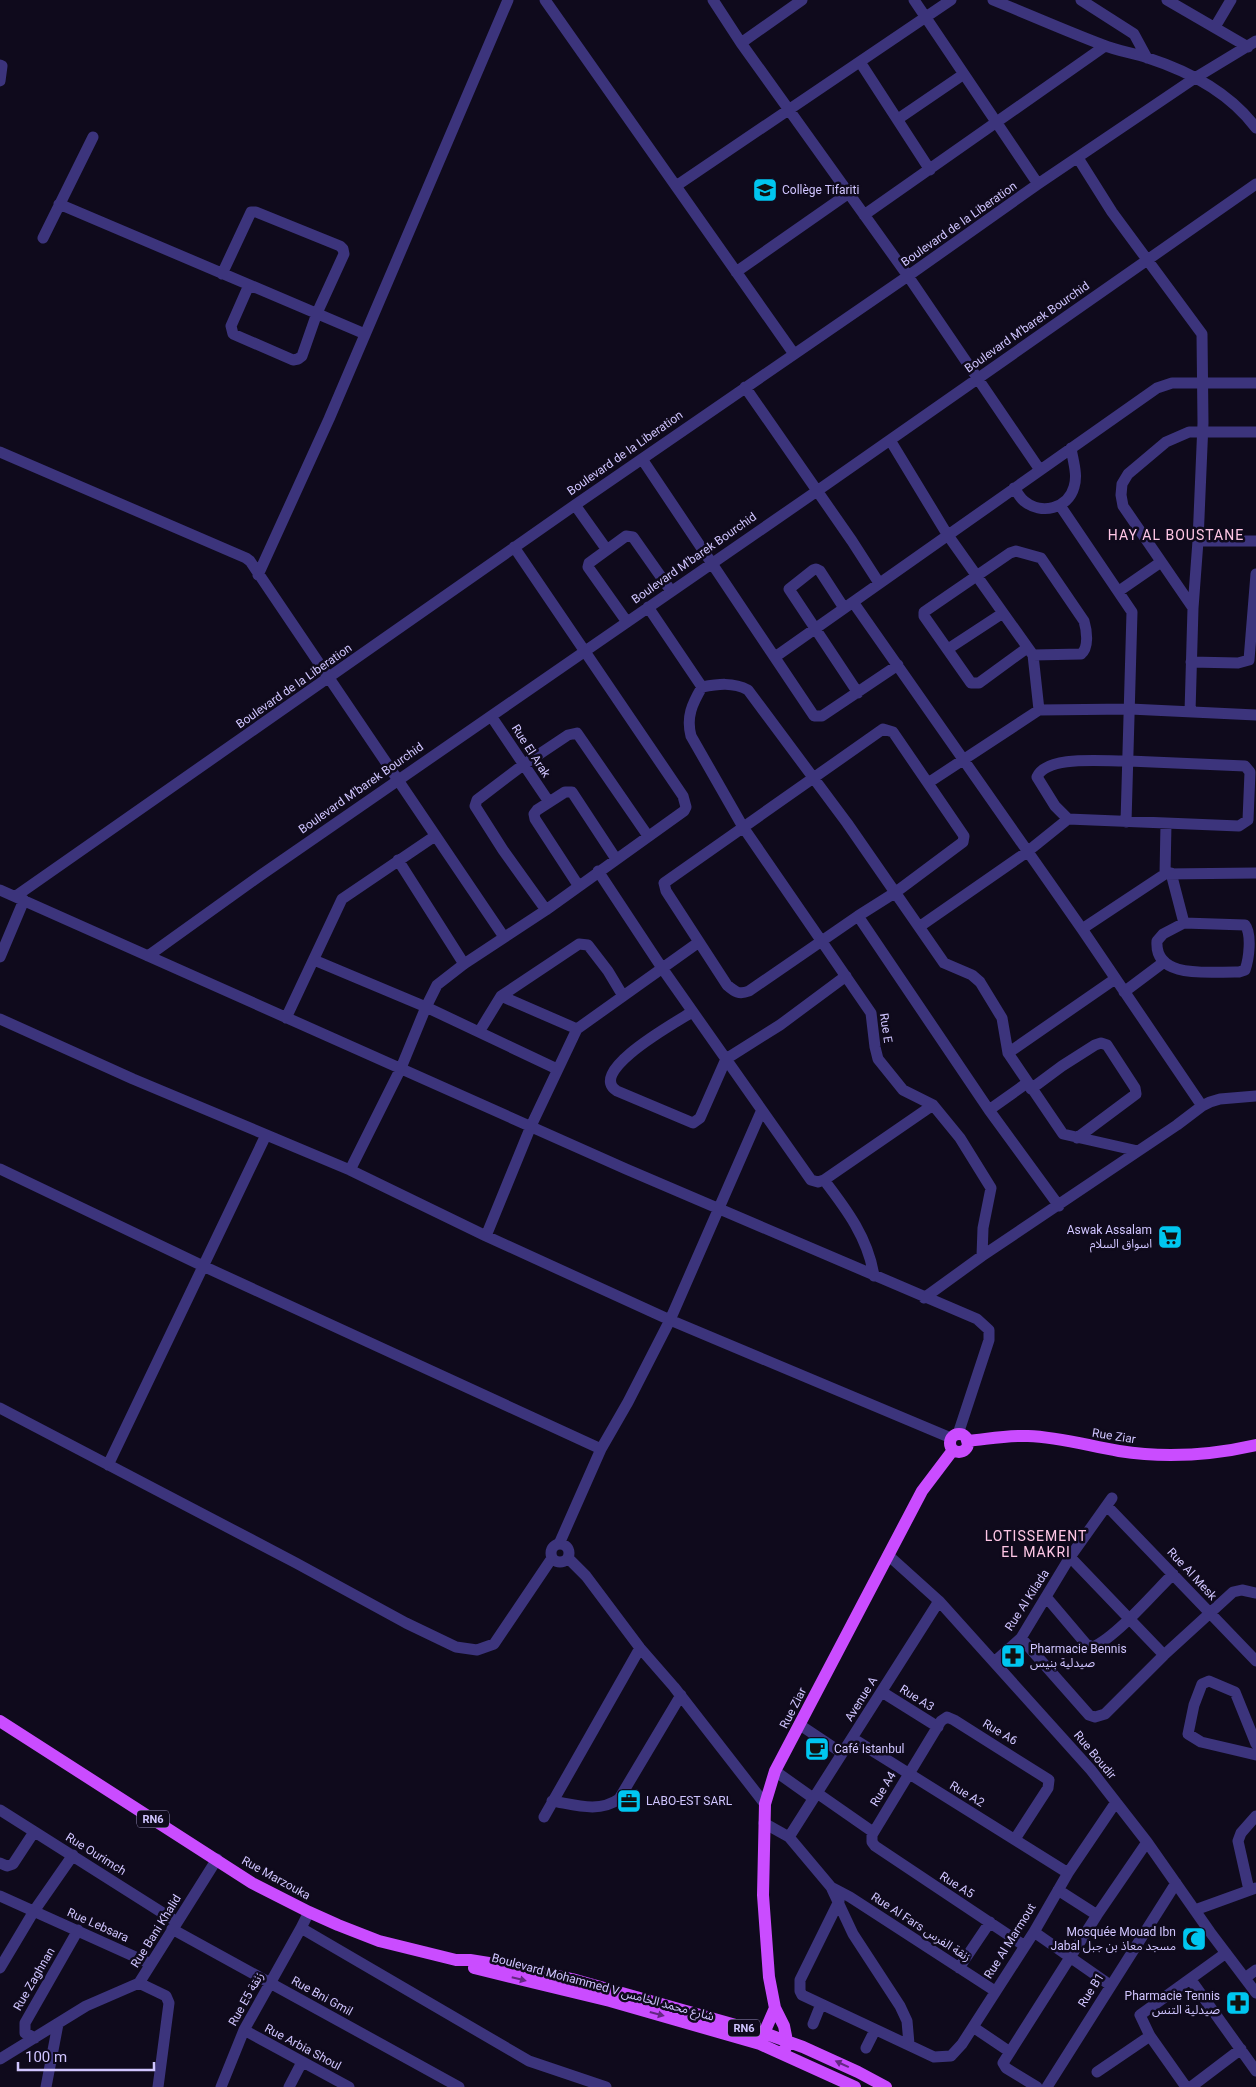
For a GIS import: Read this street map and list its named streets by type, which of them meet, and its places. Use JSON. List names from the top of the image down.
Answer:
{
  "streets": {
    "main road": [
      "Rue Ziar",
      "RN6",
      "Rue Marzouka",
      "Boulevard Mohammed V شارع محمد الخامس"
    ],
    "street": [
      "Boulevard de la Liberation",
      "Boulevard M'barek Bourchid",
      "Rue El Arak",
      "Rue E",
      "Rue Al Mesk",
      "Rue Al Kilada",
      "Rue A3",
      "Avenue A",
      "Rue A6",
      "Rue Boudir",
      "Rue A4",
      "Rue A2",
      "Rue Ourimch",
      "Rue A5",
      "Rue Lebsara",
      "Rue Al Fars زنقة الفرس",
      "Rue Bani Khalid",
      "Rue Al Marmout",
      "Rue Zaghnan",
      "Rue B1",
      "Rue Bni Gmil",
      "Rue E5 زنقة",
      "Rue Arbia Shoul"
    ]
  },
  "crossings": [
    ["Boulevard M'barek Bourchid", "Rue El Arak"],
    ["Rue Ziar", "Rue Boudir"],
    ["Rue Ziar", "Boulevard Mohammed V شارع محمد الخامس"],
    ["Rue Al Mesk", "Rue Al Kilada"],
    ["Rue Al Kilada", "Rue Boudir"],
    ["Rue A3", "Avenue A"],
    ["Rue A3", "Rue A6"],
    ["Rue A3", "Rue A4"],
    ["Avenue A", "Rue Boudir"],
    ["Avenue A", "Rue A2"],
    ["Rue A6", "Rue A4"],
    ["Rue A6", "Rue A2"],
    ["Rue Boudir", "Rue Al Marmout"],
    ["Rue Boudir", "Rue B1"],
    ["Rue A4", "Rue A2"],
    ["Rue A4", "Rue A5"],
    ["Rue A2", "Rue Al Marmout"],
    ["Rue Ourimch", "Rue Bani Khalid"],
    ["Rue Ourimch", "Rue Bni Gmil"],
    ["Rue Marzouka", "Rue Bani Khalid"],
    ["Rue Marzouka", "Boulevard Mohammed V شارع محمد الخامس"],
    ["Rue Marzouka", "Rue E5 زنقة"],
    ["Rue A5", "Rue Al Marmout"],
    ["Rue Lebsara", "Rue Bani Khalid"],
    ["Rue Lebsara", "Rue Zaghnan"],
    ["Rue Al Fars زنقة الفرس", "Rue Al Marmout"],
    ["Rue Bani Khalid", "Rue Zaghnan"],
    ["Rue Bani Khalid", "Rue Bni Gmil"],
    ["Rue Bni Gmil", "Rue E5 زنقة"],
    ["Rue E5 زنقة", "Rue Arbia Shoul"]
  ],
  "districts": ["HAY AL BOUSTANE", "LOTISSEMENT EL MAKRI"],
  "places": {
    "school or university": ["Collège Tifariti"],
    "supermarket": ["Aswak Assalam اسواق السلام"],
    "pharmacy": ["Pharmacie Bennis صيدلية بنيس", "Pharmacie Tennis صيدلية التنس"],
    "cafe": ["Café Istanbul"],
    "office": ["LABO-EST SARL"],
    "mosque": ["Mosquée Mouad Ibn Jabal مسجد معاذ بن جبل"]
  },
  "scale_bar": "100 m"
}
